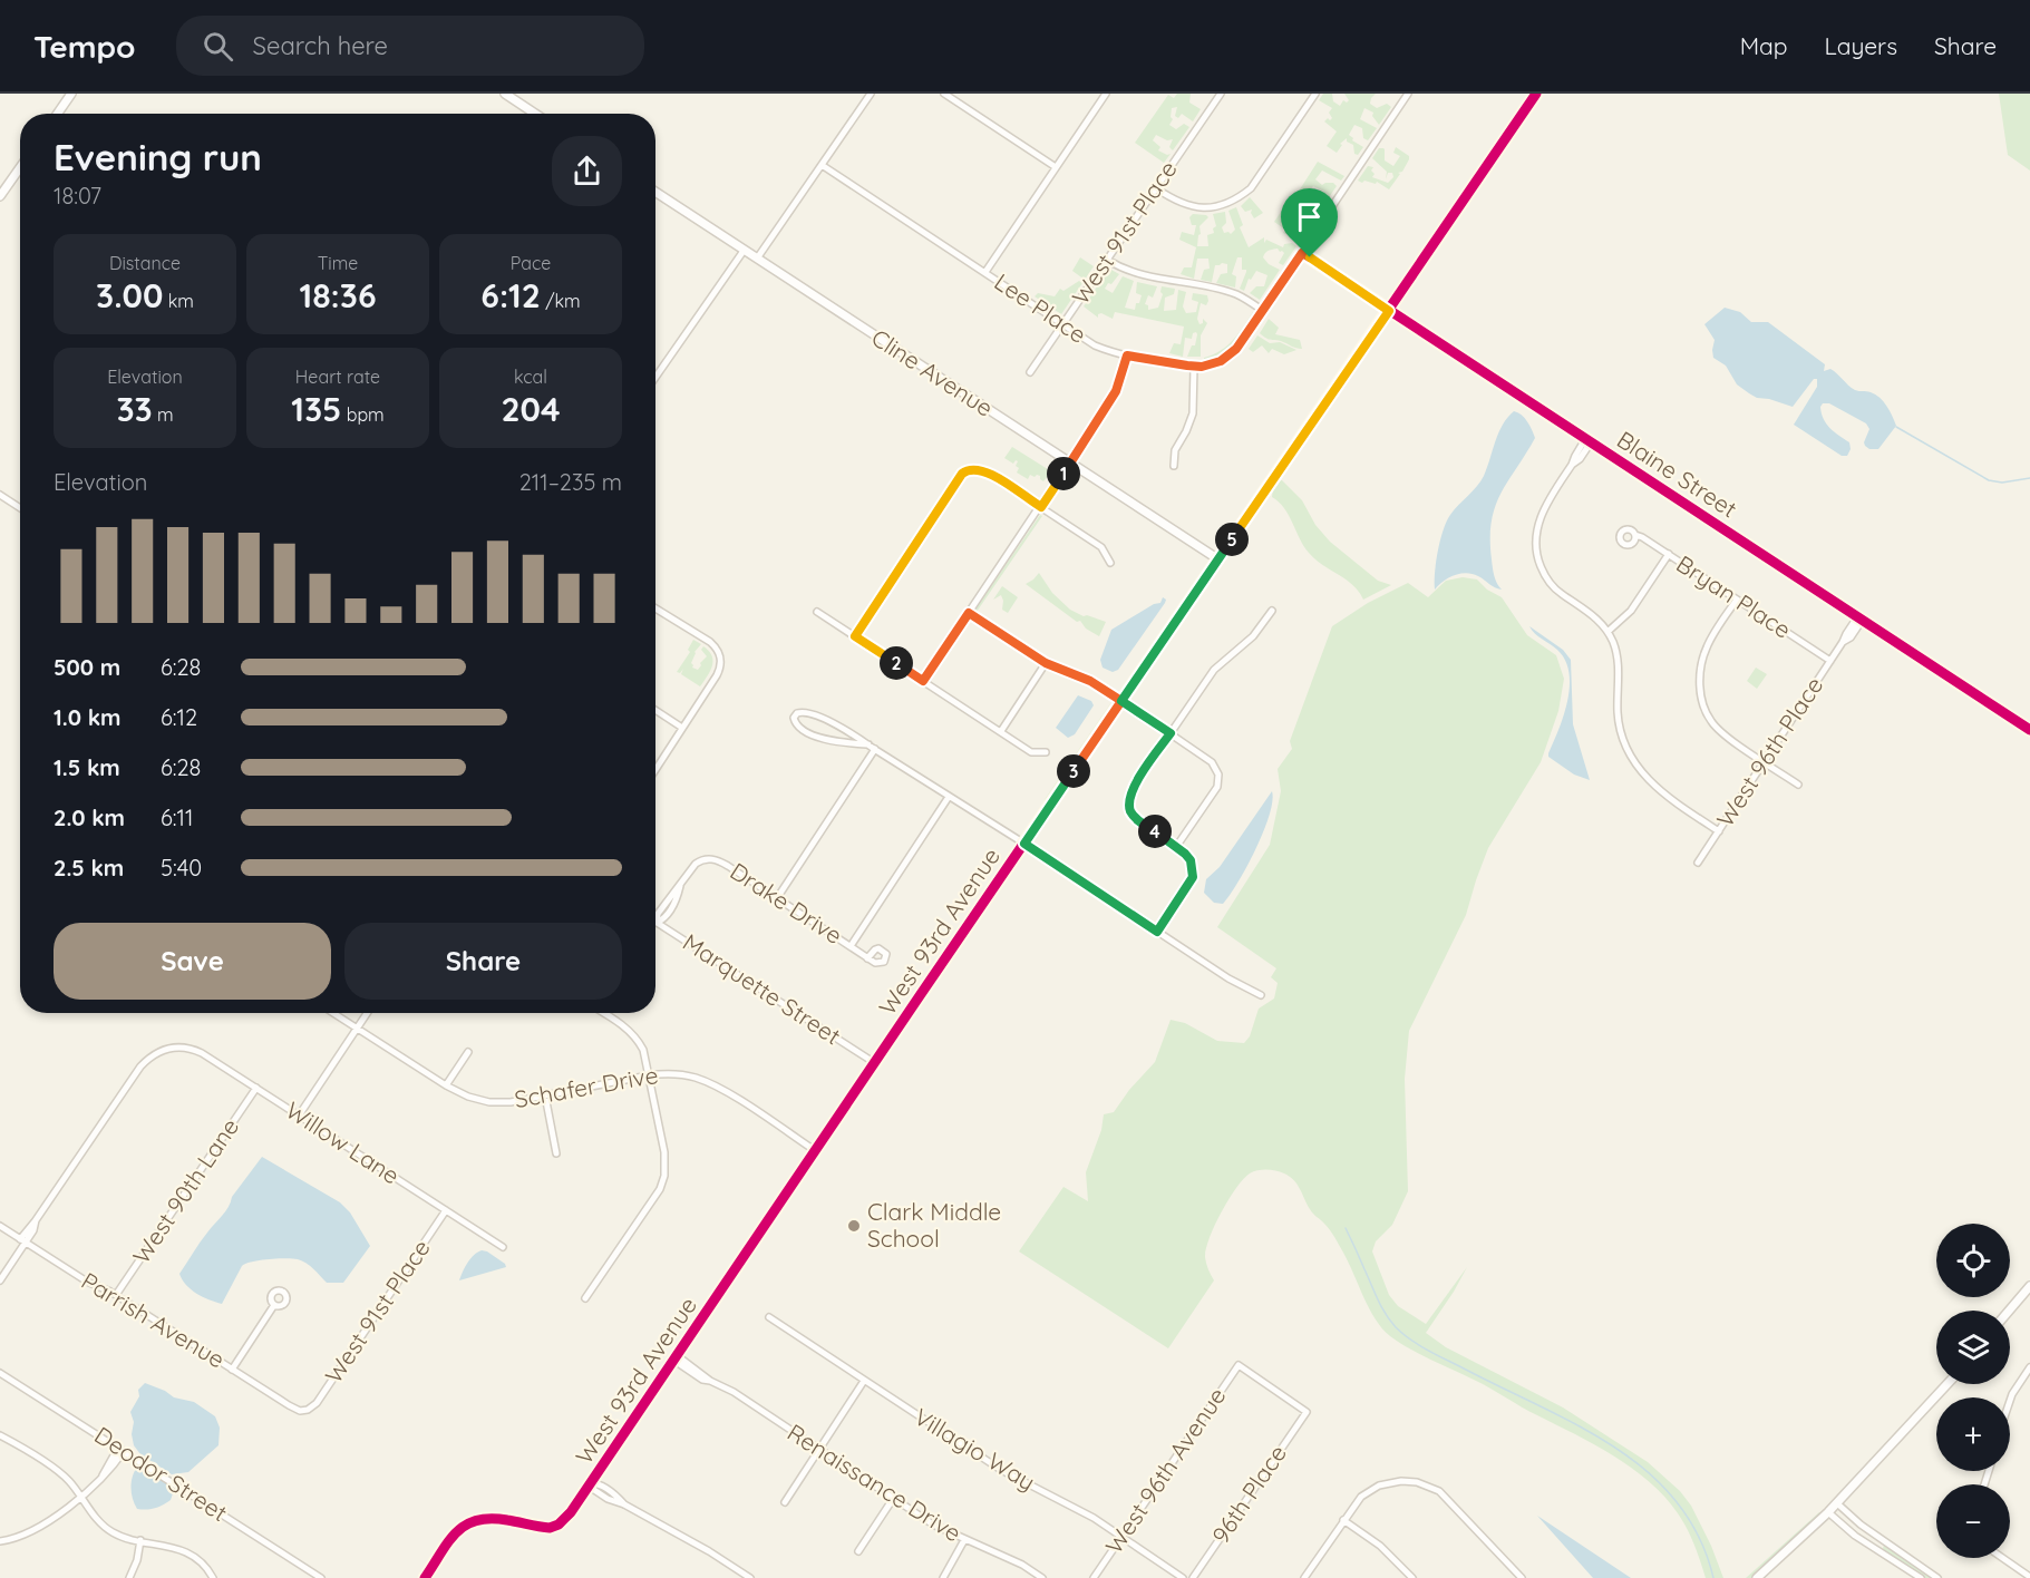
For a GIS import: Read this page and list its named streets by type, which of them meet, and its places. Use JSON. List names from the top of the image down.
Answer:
{
  "streets": {
    "street": [
      "West 91st Place",
      "Lee Place",
      "Cline Avenue",
      "Blaine Street",
      "Bryan Place",
      "West 96th Place",
      "Drake Drive",
      "West 93rd Avenue",
      "Marquette Street",
      "Schafer Drive",
      "Willow Lane",
      "West 90th Lane",
      "Parrish Avenue",
      "Villagio Way",
      "West 96th Avenue",
      "Deodor Street",
      "Renaissance Drive",
      "96th Place"
    ]
  },
  "crossings": [
    ["West 91st Place", "Lee Place"],
    ["West 91st Place", "Willow Lane"],
    ["West 91st Place", "Parrish Avenue"],
    ["Lee Place", "Blaine Street"],
    ["Cline Avenue", "West 93rd Avenue"],
    ["Blaine Street", "West 96th Place"],
    ["Blaine Street", "West 93rd Avenue"],
    ["Bryan Place", "West 96th Place"],
    ["Drake Drive", "Marquette Street"],
    ["West 93rd Avenue", "Marquette Street"],
    ["West 93rd Avenue", "Schafer Drive"],
    ["West 93rd Avenue", "Renaissance Drive"],
    ["Willow Lane", "West 90th Lane"],
    ["Willow Lane", "Parrish Avenue"],
    ["West 90th Lane", "Parrish Avenue"],
    ["Villagio Way", "West 96th Avenue"],
    ["West 96th Avenue", "96th Place"]
  ],
  "places": ["Clark Middle School"],
  "page": {
    "header": "Tempo",
    "search": "Search here",
    "nav": ["Map", "Layers", "Share"],
    "heading": ["Evening run", "18:07"],
    "stats": [
      ["Distance", "3.00 km"],
      ["Time", "18:36"],
      ["Pace", "6:12 /km"],
      ["Elevation", "33 m"],
      ["Heart rate", "135 bpm"],
      ["kcal", "204"]
    ],
    "chart": ["Elevation", "211–235 m"],
    "pins": [
      "1",
      "5",
      "2",
      "3",
      "4"
    ],
    "list": [
      {
        "name": "500 m",
        "note": "6:28"
      },
      {
        "name": "1.0 km",
        "note": "6:12"
      },
      {
        "name": "1.5 km",
        "note": "6:28"
      },
      {
        "name": "2.0 km",
        "note": "6:11"
      },
      {
        "name": "2.5 km",
        "note": "5:40"
      }
    ],
    "buttons": ["Save", "Share"],
    "map_buttons": ["+", "−"]
  }
}
